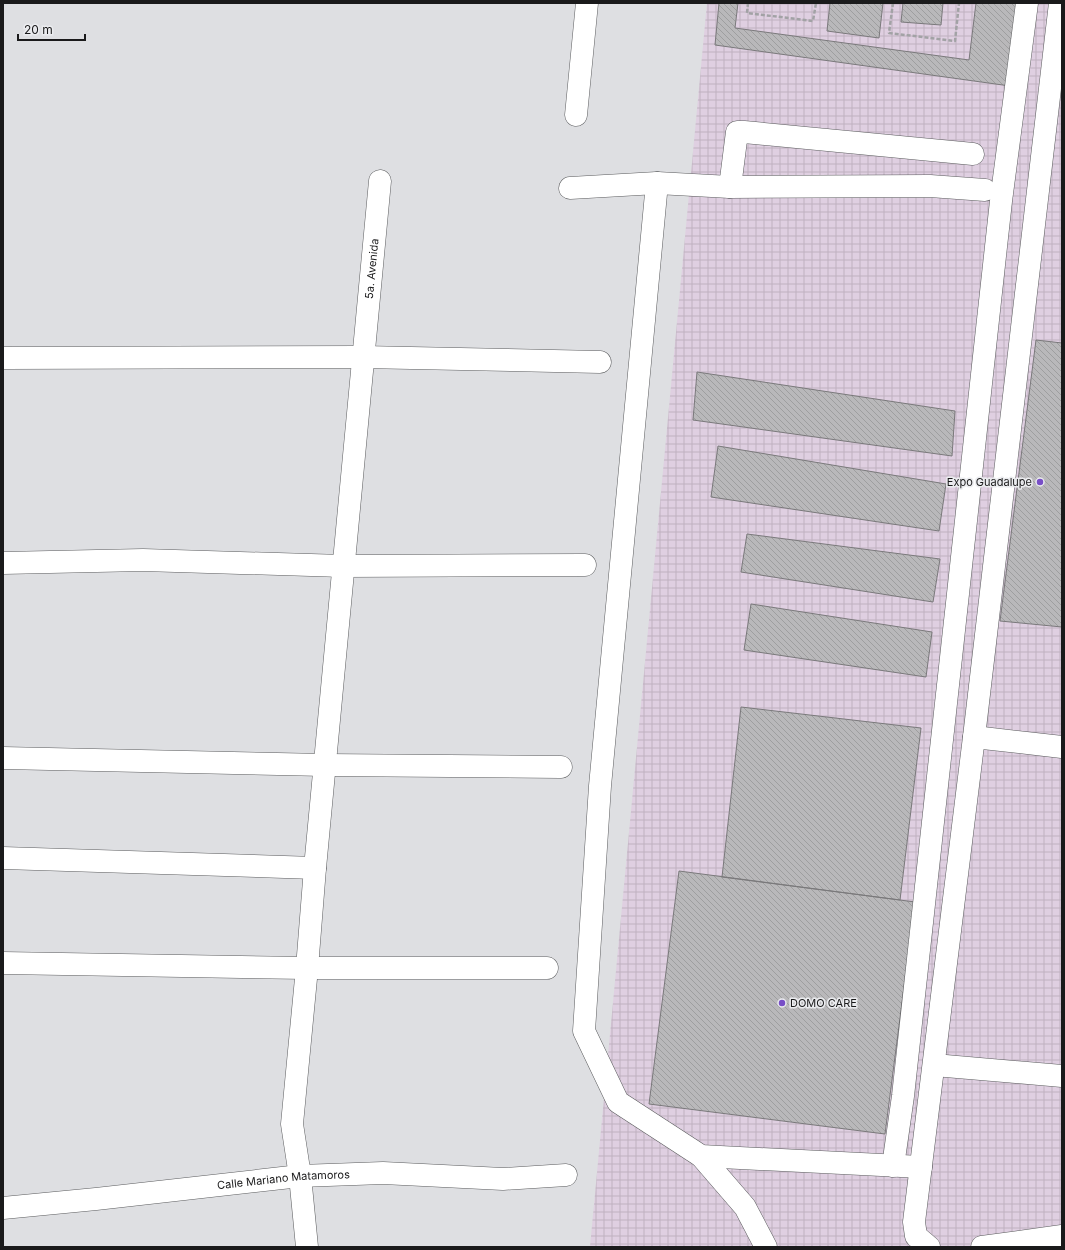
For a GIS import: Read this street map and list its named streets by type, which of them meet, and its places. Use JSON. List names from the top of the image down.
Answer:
{
  "streets": {
    "street": ["5a. Avenida", "Calle Mariano Matamoros"]
  },
  "crossings": [
    ["5a. Avenida", "Calle Mariano Matamoros"]
  ],
  "places": ["Expo Guadalupe", "DOMO CARE"],
  "scale_bar": "20 m"
}
